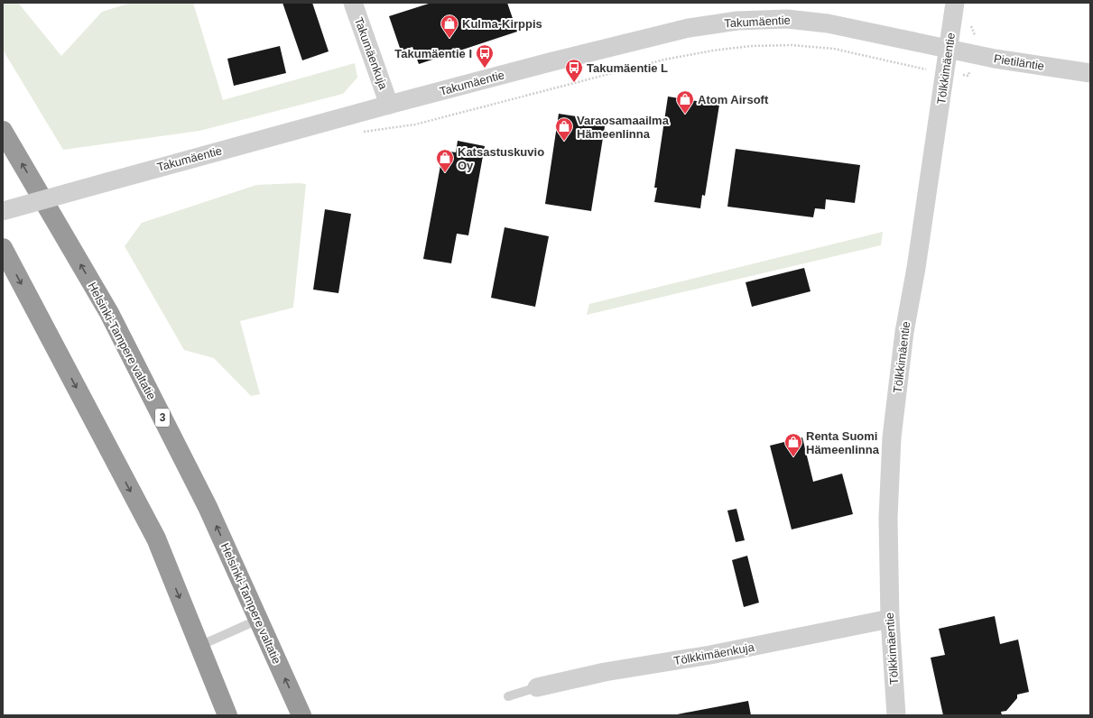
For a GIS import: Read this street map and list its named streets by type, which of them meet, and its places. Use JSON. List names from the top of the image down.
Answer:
{
  "streets": {
    "highway": ["Helsinki-Tampere valtatie", "3"],
    "street": [
      "Takumäentie",
      "Takumäenkuja",
      "Pietiläntie",
      "Tölkkimäentie",
      "Tölkkimäenkuja"
    ]
  },
  "crossings": [
    ["Takumäentie", "Takumäenkuja"],
    ["Takumäentie", "Pietiläntie"],
    ["Takumäentie", "Tölkkimäentie"],
    ["Pietiläntie", "Tölkkimäentie"],
    ["Tölkkimäentie", "Tölkkimäenkuja"]
  ],
  "places": {
    "shop": [
      "Kulma-Kirppis",
      "Atom Airsoft",
      "Varaosamaailma Hämeenlinna",
      "Katsastuskuvio Oy",
      "Renta Suomi Hämeenlinna"
    ],
    "bus stop": ["Takumäentie I", "Takumäentie L"]
  }
}
